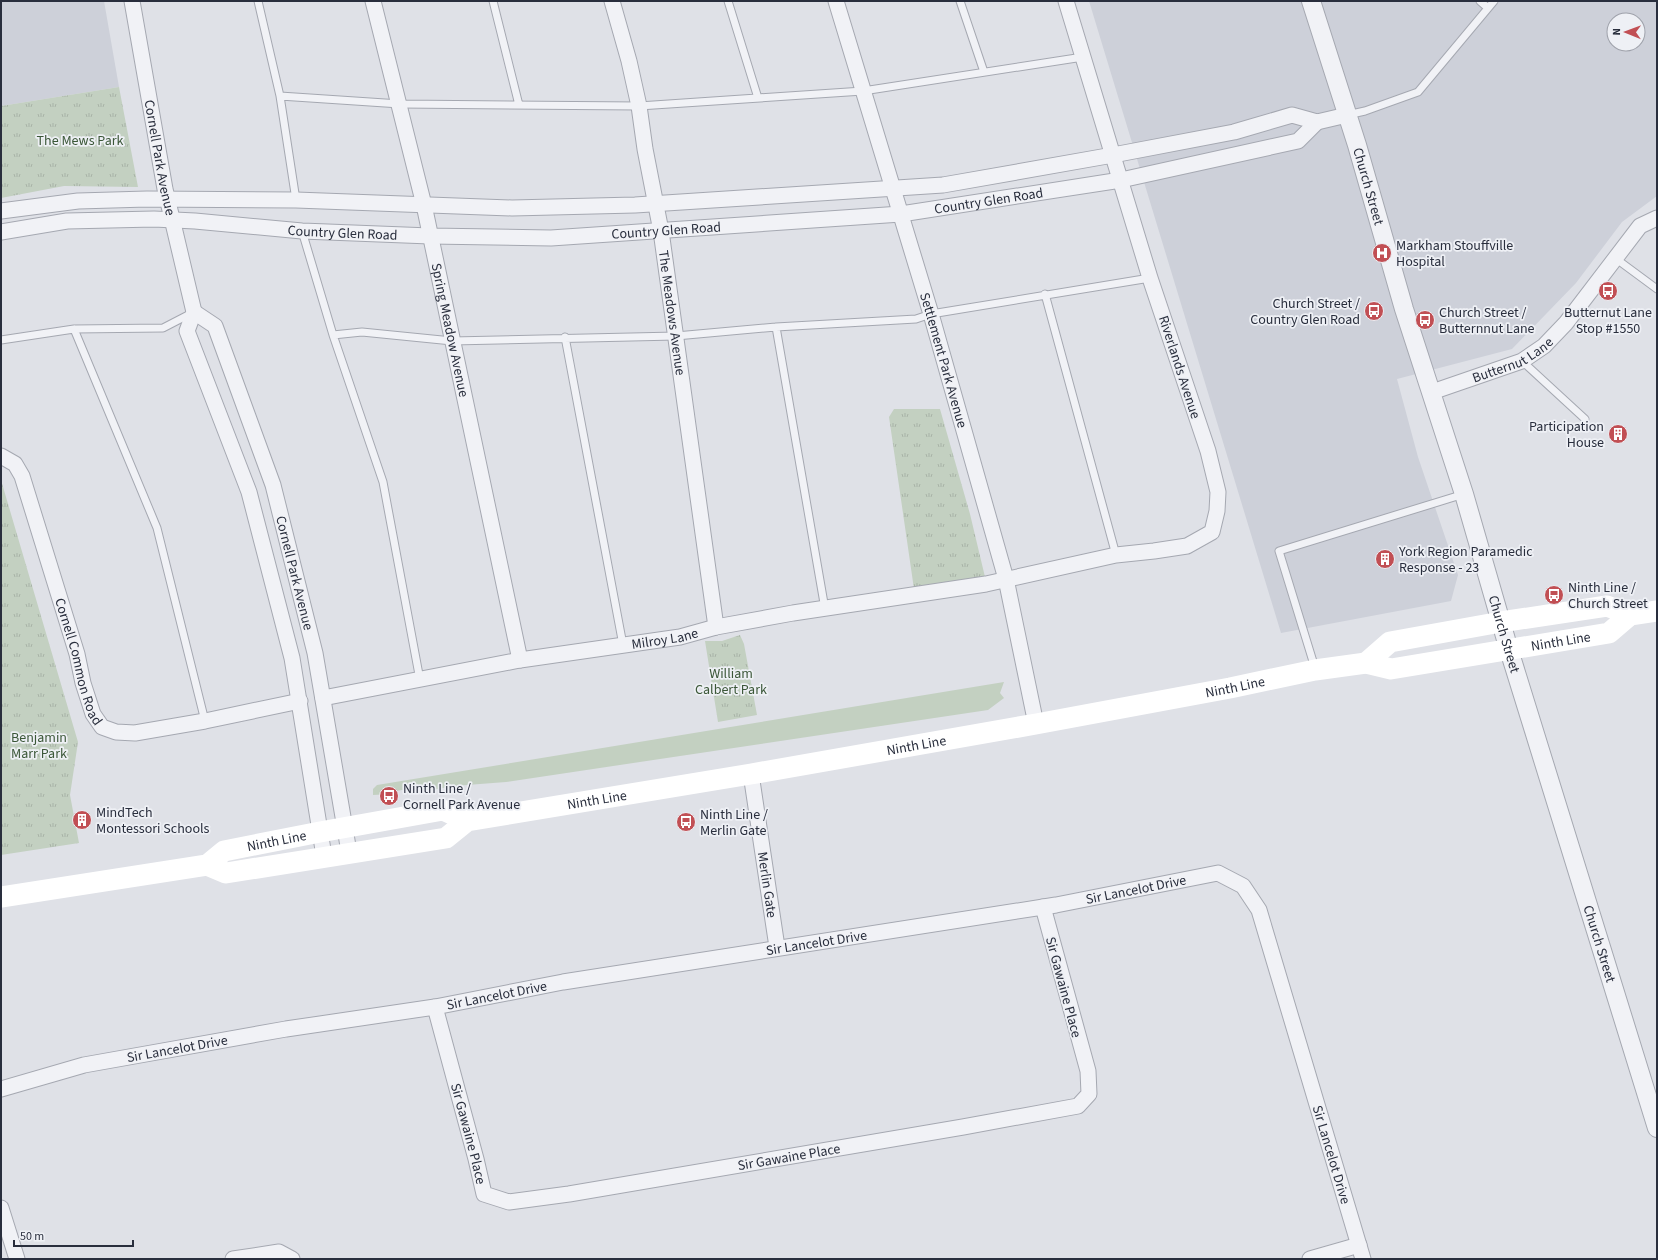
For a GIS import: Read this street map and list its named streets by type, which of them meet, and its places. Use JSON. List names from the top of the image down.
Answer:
{
  "streets": {
    "main road": ["Ninth Line"],
    "street": [
      "Cornell Park Avenue",
      "Church Street",
      "Country Glen Road",
      "The Meadows Avenue",
      "Spring Meadow Avenue",
      "Butternut Lane",
      "Settlement Park Avenue",
      "Riverlands Avenue",
      "Milroy Lane",
      "Cornell Common Road",
      "Merlin Gate",
      "Sir Lancelot Drive",
      "Sir Gawaine Place"
    ]
  },
  "crossings": [
    ["Cornell Park Avenue", "Country Glen Road"],
    ["Cornell Park Avenue", "Milroy Lane"],
    ["Cornell Park Avenue", "Ninth Line"],
    ["Cornell Park Avenue", "Cornell Common Road"],
    ["Church Street", "Country Glen Road"],
    ["Church Street", "Butternut Lane"],
    ["Church Street", "Ninth Line"],
    ["Country Glen Road", "The Meadows Avenue"],
    ["Country Glen Road", "Spring Meadow Avenue"],
    ["Country Glen Road", "Settlement Park Avenue"],
    ["Country Glen Road", "Riverlands Avenue"],
    ["The Meadows Avenue", "Milroy Lane"],
    ["Spring Meadow Avenue", "Milroy Lane"],
    ["Settlement Park Avenue", "Riverlands Avenue"],
    ["Settlement Park Avenue", "Milroy Lane"],
    ["Settlement Park Avenue", "Ninth Line"],
    ["Riverlands Avenue", "Milroy Lane"],
    ["Ninth Line", "Merlin Gate"],
    ["Merlin Gate", "Sir Lancelot Drive"],
    ["Sir Lancelot Drive", "Sir Gawaine Place"]
  ],
  "parks": ["The Mews Park", "William Calbert Park", "Benjamin Marr Park"],
  "places": {
    "hospital": ["Markham Stouffville Hospital"],
    "bus stop": [
      "Butternut Lane Stop #1550",
      "Church Street / Country Glen Road",
      "Church Street / Butternnut Lane",
      "Ninth Line / Church Street",
      "Ninth Line / Cornell Park Avenue",
      "Ninth Line / Merlin Gate"
    ],
    "building": ["Participation House", "York Region Paramedic Response - 23", "MindTech Montessori Schools"]
  },
  "scale_bar": "50 m",
  "north": "left"
}
